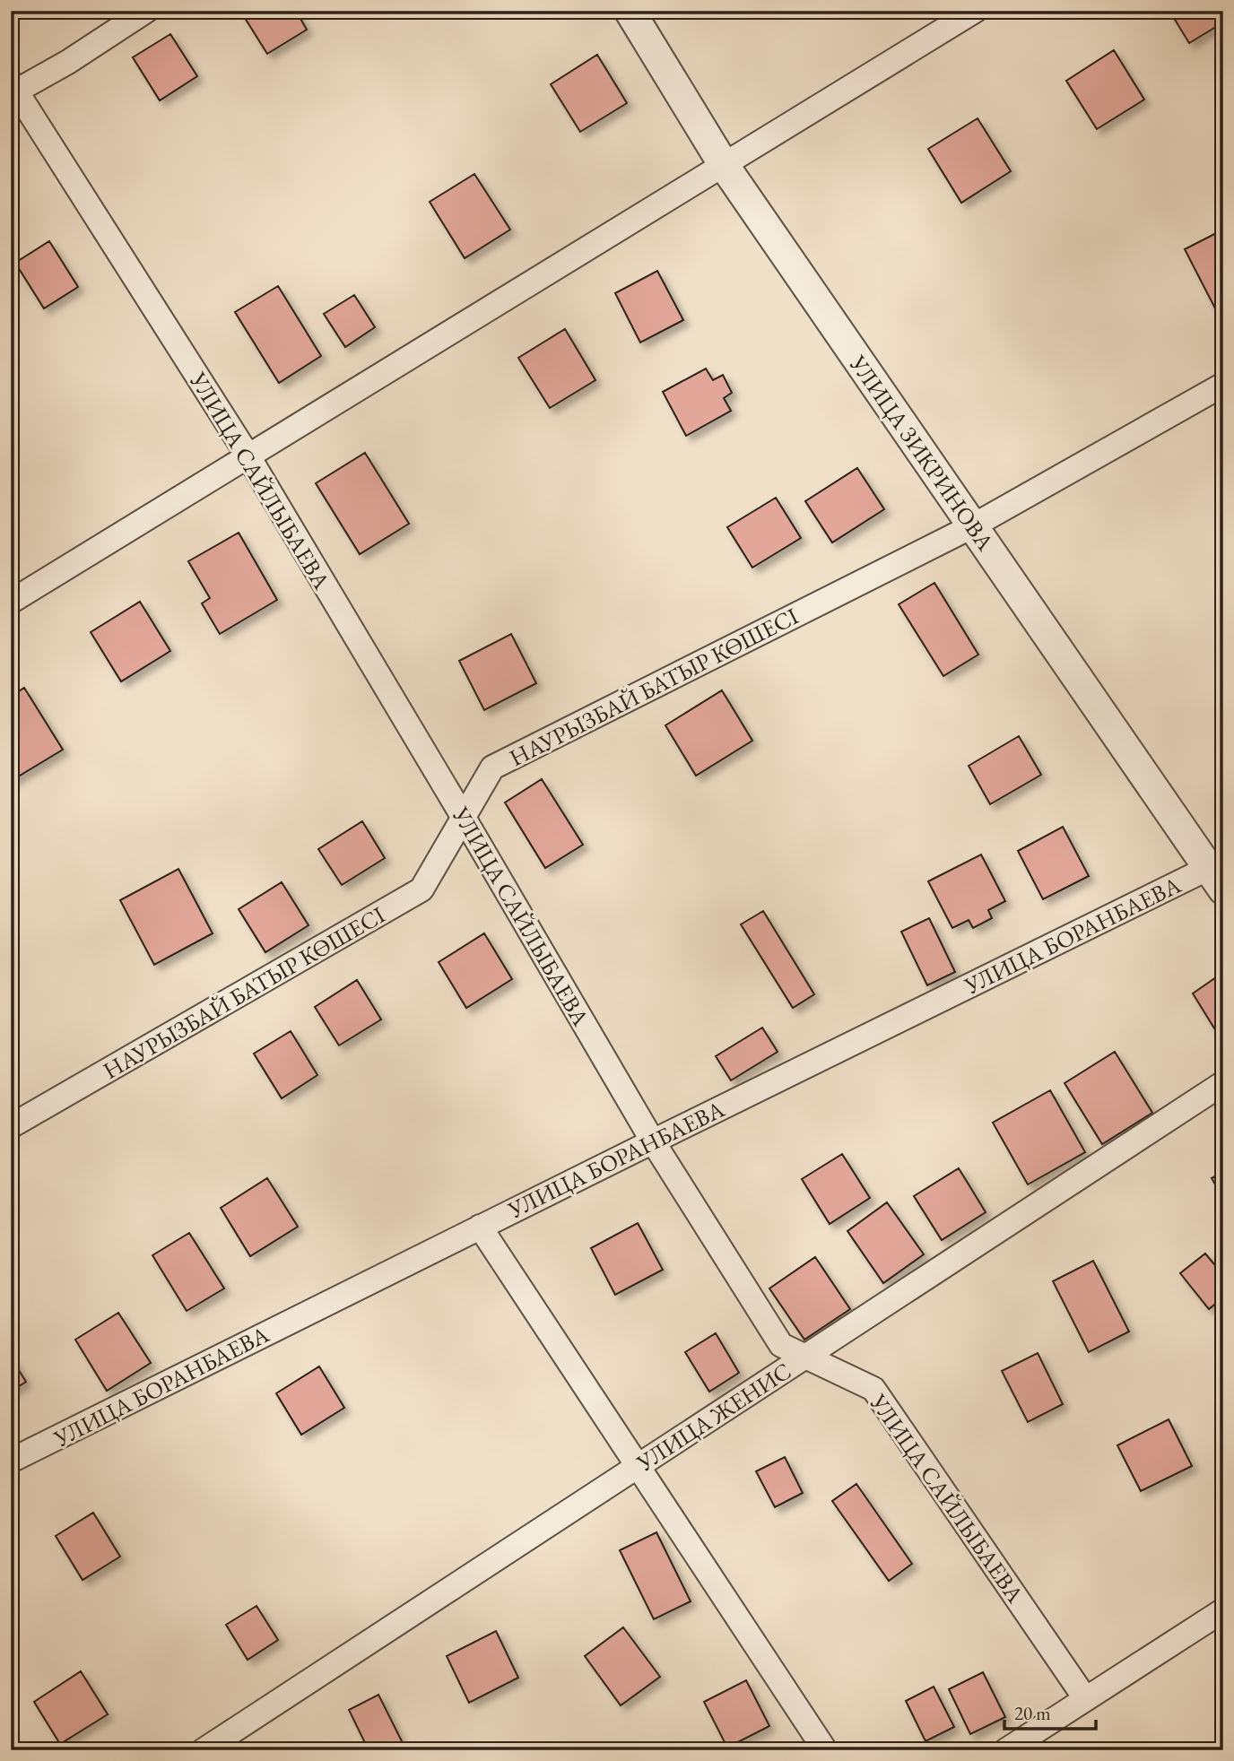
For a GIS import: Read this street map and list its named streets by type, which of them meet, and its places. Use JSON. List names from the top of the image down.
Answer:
{
  "streets": {
    "street": [
      "УЛИЦА ЗИКРИНОВА",
      "УЛИЦА САЙЛЫБАЕВА",
      "НАУРЫЗБАЙ БАТЫР КӨШЕСІ",
      "УЛИЦА БОРАНБАЕВА",
      "УЛИЦА ЖЕНИС"
    ]
  },
  "crossings": [
    ["УЛИЦА ЗИКРИНОВА", "НАУРЫЗБАЙ БАТЫР КӨШЕСІ"],
    ["УЛИЦА ЗИКРИНОВА", "УЛИЦА БОРАНБАЕВА"],
    ["УЛИЦА САЙЛЫБАЕВА", "НАУРЫЗБАЙ БАТЫР КӨШЕСІ"],
    ["УЛИЦА САЙЛЫБАЕВА", "УЛИЦА БОРАНБАЕВА"],
    ["УЛИЦА САЙЛЫБАЕВА", "УЛИЦА ЖЕНИС"]
  ],
  "scale_bar": "20 m"
}
